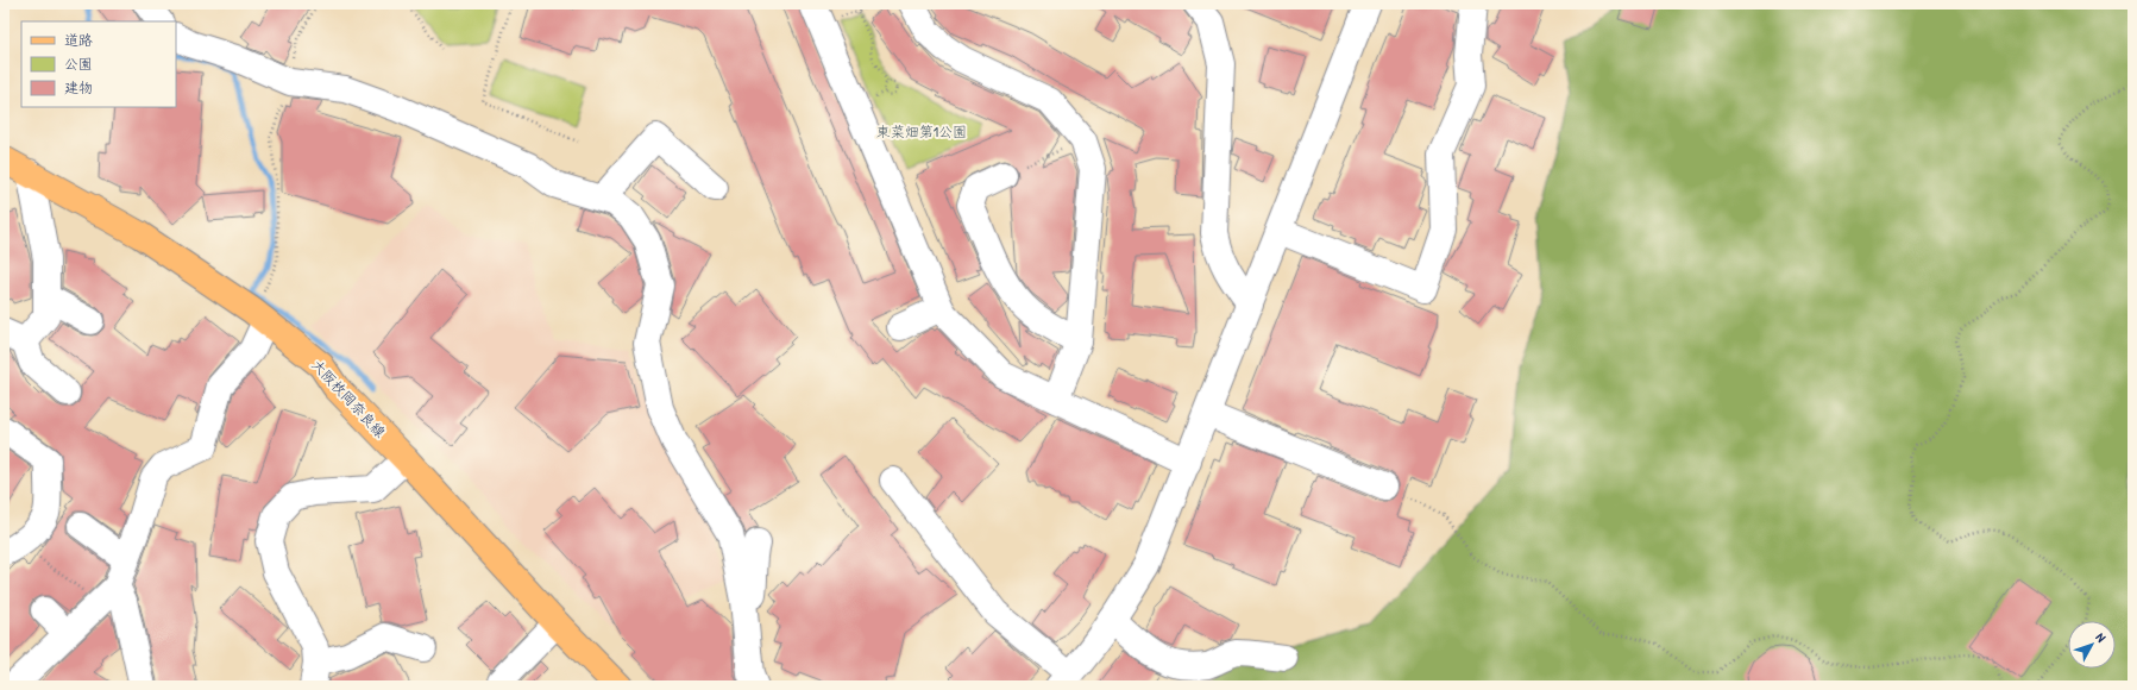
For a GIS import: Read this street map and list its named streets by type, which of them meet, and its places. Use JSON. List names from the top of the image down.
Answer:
{
  "streets": {
    "main road": ["大阪枚岡奈良線"]
  },
  "parks": ["東菜畑第1公園"],
  "legend": ["道路", "公園", "建物"],
  "north": "top right"
}
